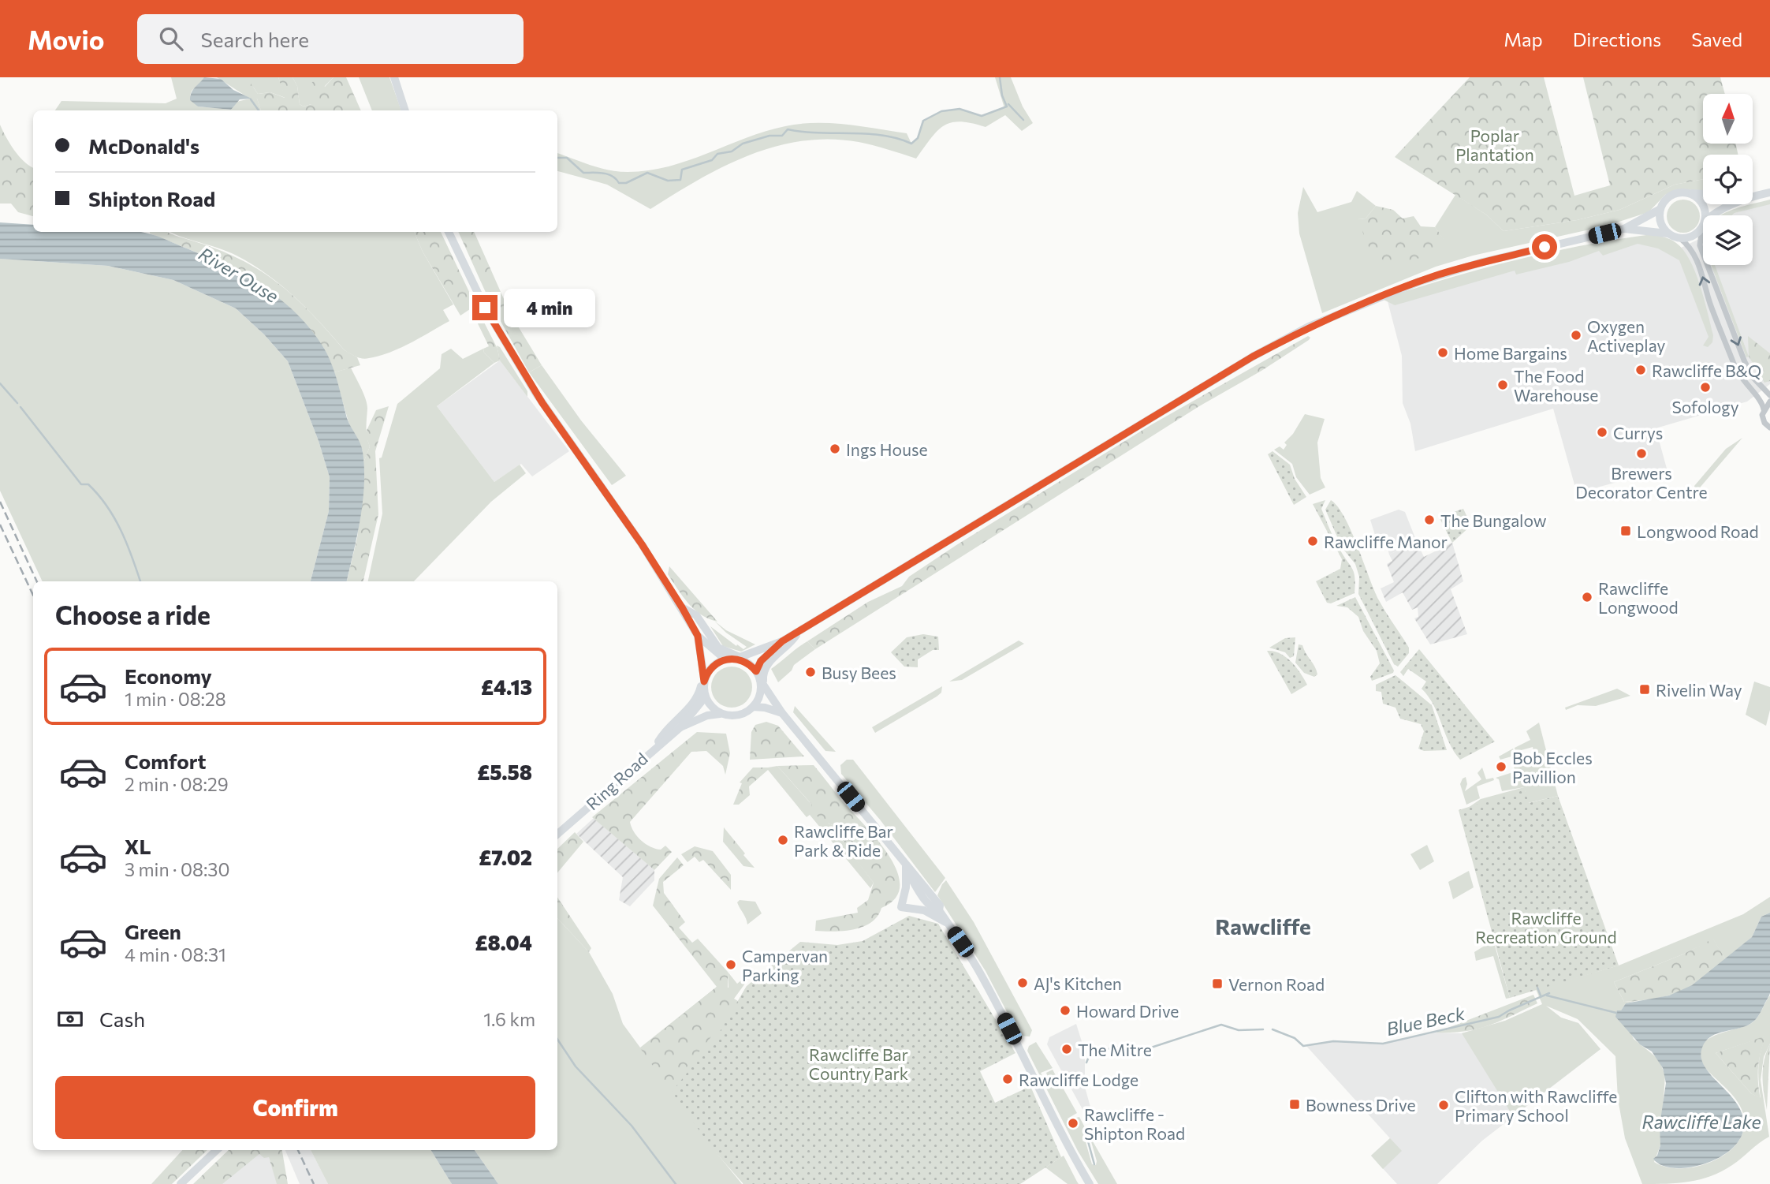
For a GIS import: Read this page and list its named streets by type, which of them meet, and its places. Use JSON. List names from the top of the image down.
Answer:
{
  "streets": {
    "main road": ["Ring Road"]
  },
  "districts": ["Rawcliffe"],
  "water": ["River Ouse", "Blue Beck", "Rawcliffe Lake"],
  "parks": ["Poplar Plantation", "Rawcliffe Recreation Ground", "Rawcliffe Bar Country Park"],
  "places": {
    "other": [
      "Oxygen Activeplay",
      "Home Bargains",
      "Rawcliffe B&Q",
      "The Food Warehouse",
      "Sofology",
      "Currys",
      "Ings House",
      "Brewers Decorator Centre",
      "The Bungalow",
      "Rawcliffe Manor",
      "Rawcliffe Longwood",
      "Busy Bees",
      "Bob Eccles Pavillion",
      "Rawcliffe Bar Park & Ride",
      "Campervan Parking",
      "AJ's Kitchen",
      "Howard Drive",
      "The Mitre",
      "Rawcliffe Lodge",
      "Clifton with Rawcliffe Primary School",
      "Rawcliffe - Shipton Road"
    ],
    "transit": [
      "Longwood Road",
      "Rivelin Way",
      "Vernon Road",
      "Bowness Drive"
    ]
  },
  "north": "top",
  "page": {
    "header": "Movio",
    "search": "Search here",
    "nav": ["Map", "Directions", "Saved"],
    "banner": ["McDonald's", "Shipton Road"],
    "bubble": "4 min",
    "heading": "Choose a ride",
    "list": [
      {
        "name": "Economy",
        "note": "1 min · 08:28",
        "value": "£4.13"
      },
      {
        "name": "Comfort",
        "note": "2 min · 08:29",
        "value": "£5.58"
      },
      {
        "name": "XL",
        "note": "3 min · 08:30",
        "value": "£7.02"
      },
      {
        "name": "Green",
        "note": "4 min · 08:31",
        "value": "£8.04"
      }
    ],
    "pay": ["Cash", "1.6 km"],
    "buttons": "Confirm"
  }
}
